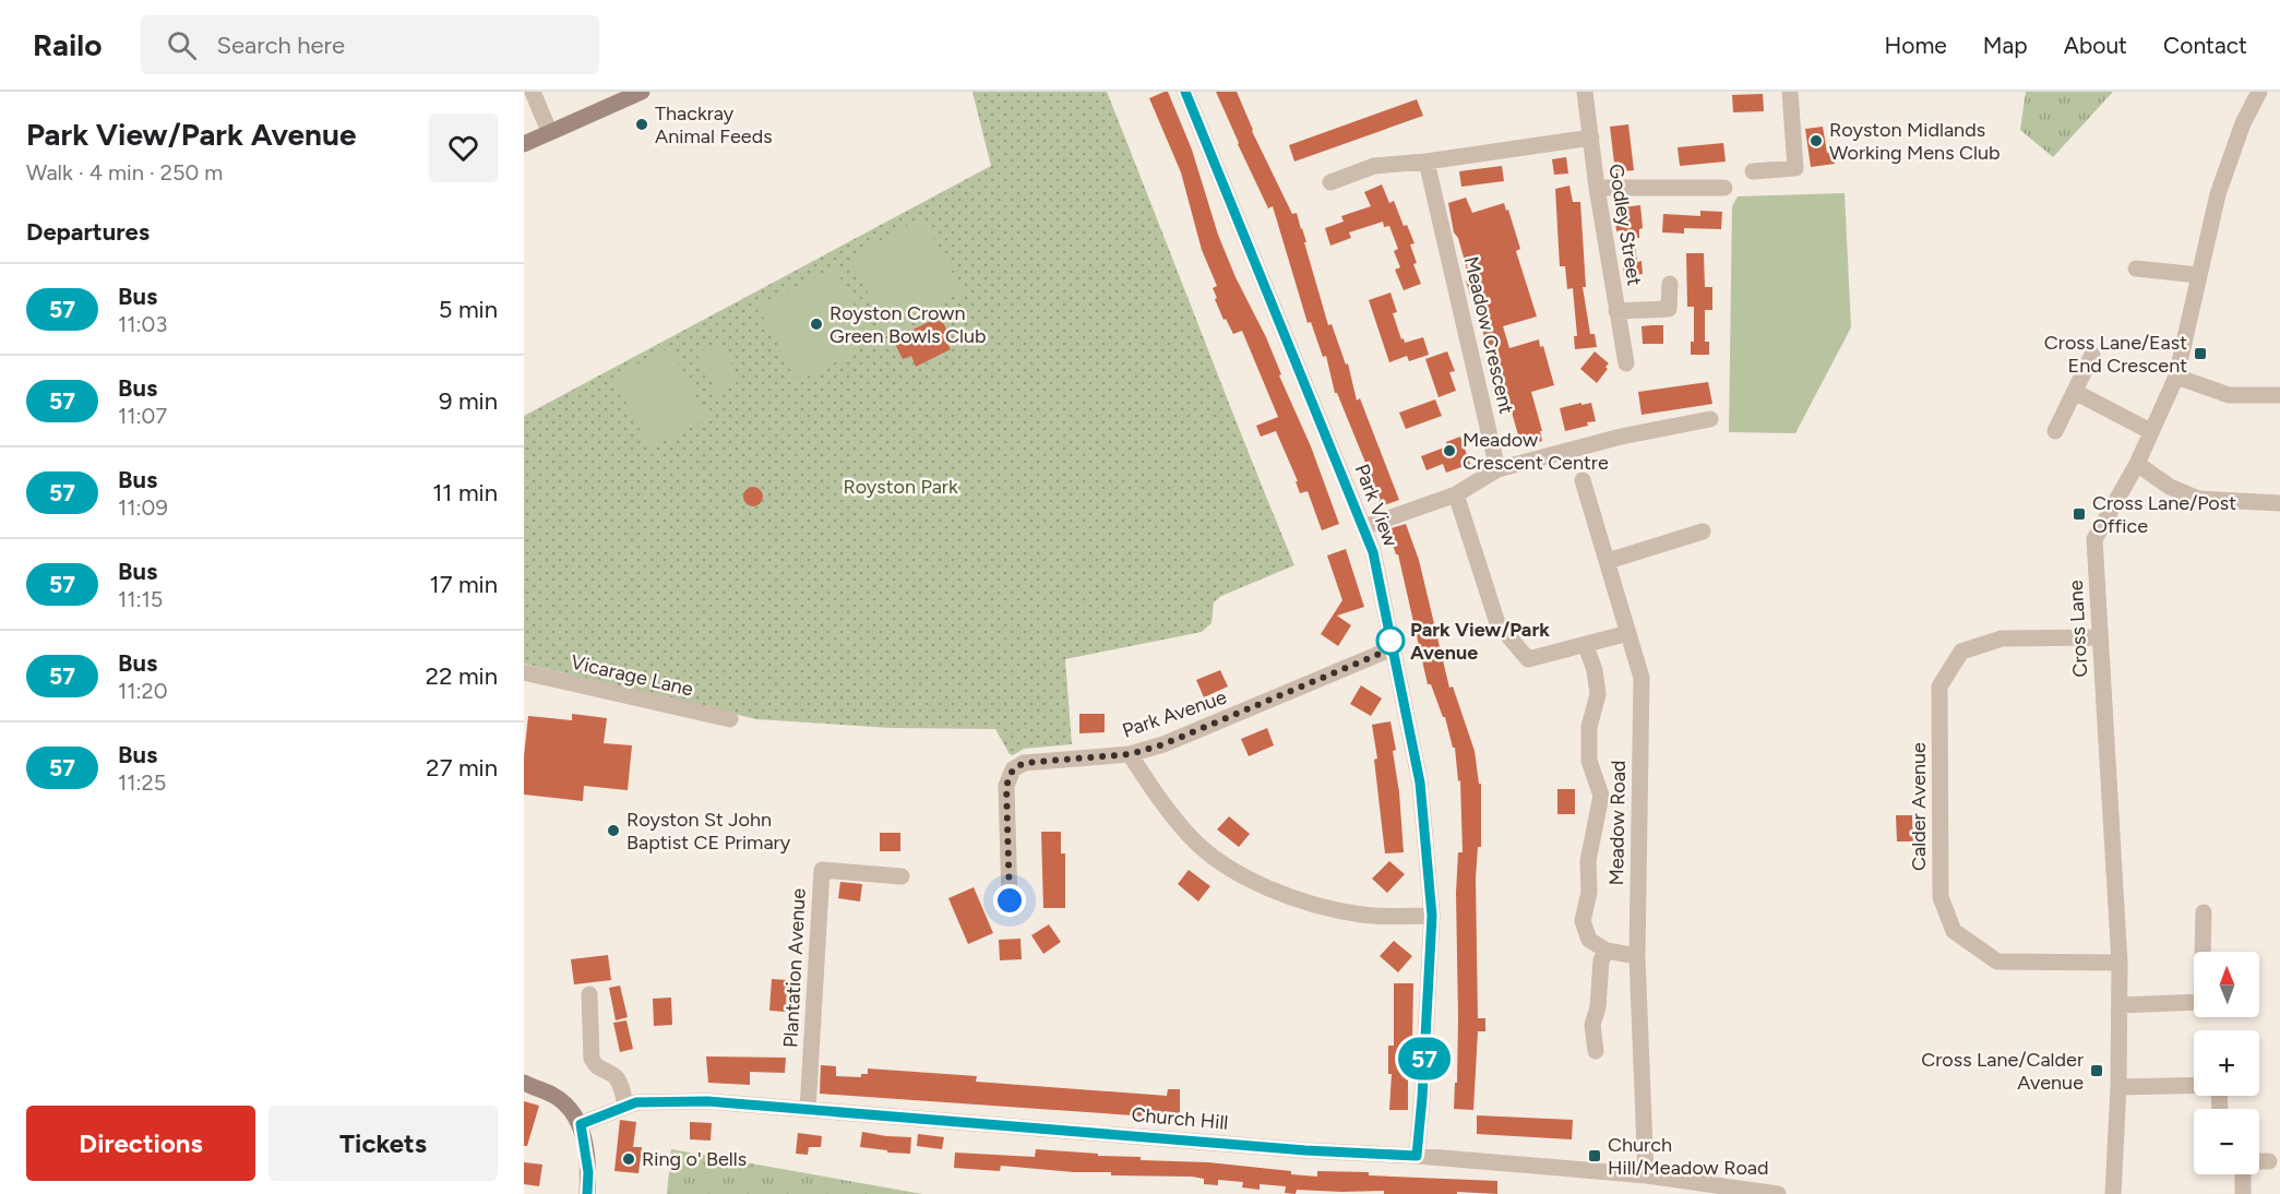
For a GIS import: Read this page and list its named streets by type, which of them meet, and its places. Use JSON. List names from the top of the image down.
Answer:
{
  "streets": {
    "street": [
      "Godley Street",
      "Meadow Crescent",
      "Park View",
      "Cross Lane",
      "Vicarage Lane",
      "Park Avenue",
      "Calder Avenue",
      "Meadow Road",
      "Plantation Avenue",
      "Church Hill"
    ]
  },
  "crossings": [
    ["Park View", "Park Avenue"],
    ["Park View", "Church Hill"],
    ["Cross Lane", "Calder Avenue"],
    ["Meadow Road", "Church Hill"],
    ["Plantation Avenue", "Church Hill"]
  ],
  "parks": ["Royston Park"],
  "places": {
    "other": [
      "Thackray Animal Feeds",
      "Royston Midlands Working Mens Club",
      "Royston Crown Green Bowls Club",
      "Meadow Crescent Centre",
      "Park View/Park Avenue",
      "Royston St John Baptist CE Primary",
      "Ring o' Bells"
    ],
    "transit": [
      "Cross Lane/East End Crescent",
      "Cross Lane/Post Office",
      "Cross Lane/Calder Avenue",
      "Church Hill/Meadow Road"
    ]
  },
  "lines": ["bus line 57"],
  "north": "top",
  "page": {
    "header": "Railo",
    "search": "Search here",
    "nav": [
      "Home",
      "Map",
      "About",
      "Contact"
    ],
    "heading": [
      ["Park View/Park Avenue", "Walk · 4 min · 250 m"],
      "Departures"
    ],
    "on_map": "57",
    "list": [
      {
        "mark": "57",
        "name": "Bus",
        "note": "11:03",
        "value": "5 min"
      },
      {
        "mark": "57",
        "name": "Bus",
        "note": "11:07",
        "value": "9 min"
      },
      {
        "mark": "57",
        "name": "Bus",
        "note": "11:09",
        "value": "11 min"
      },
      {
        "mark": "57",
        "name": "Bus",
        "note": "11:15",
        "value": "17 min"
      },
      {
        "mark": "57",
        "name": "Bus",
        "note": "11:20",
        "value": "22 min"
      },
      {
        "mark": "57",
        "name": "Bus",
        "note": "11:25",
        "value": "27 min"
      }
    ],
    "map_buttons": ["+", "−"],
    "buttons": ["Directions", "Tickets"]
  }
}
